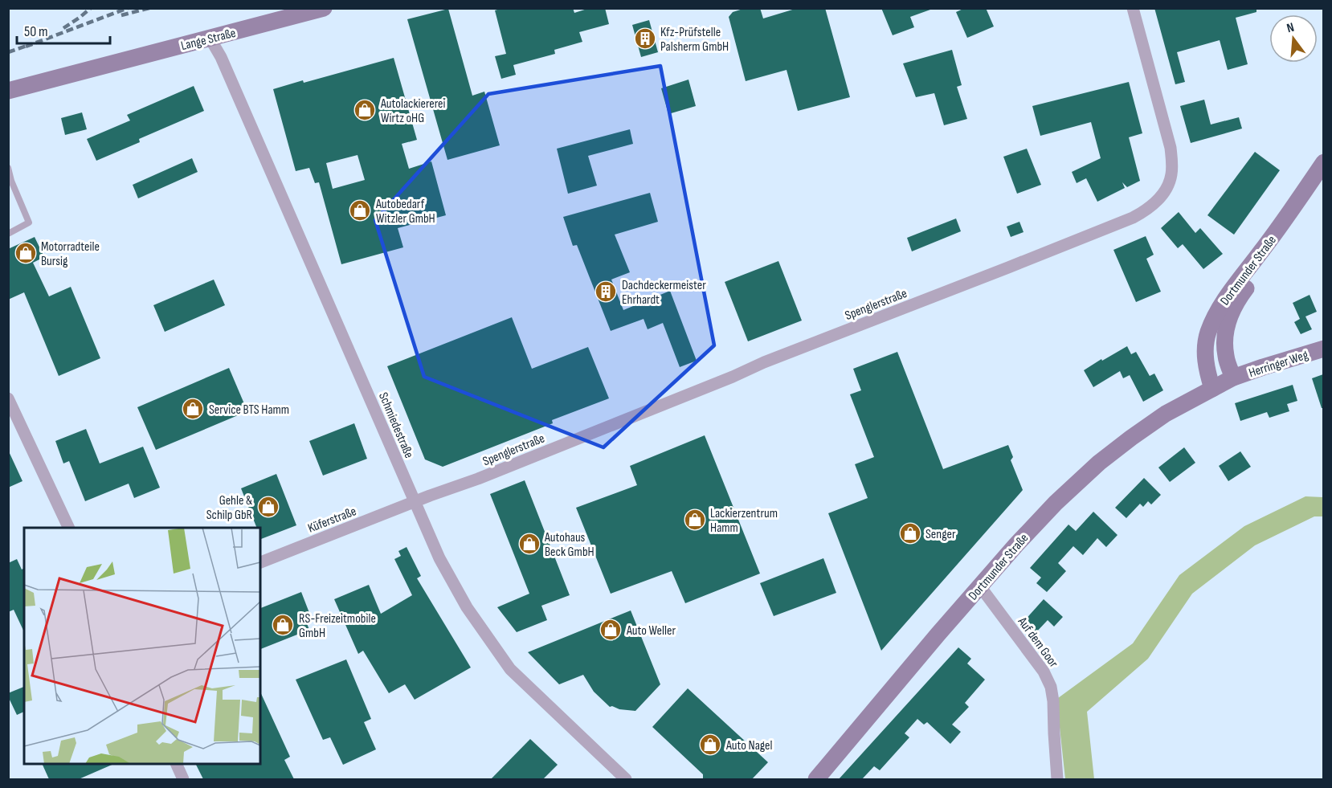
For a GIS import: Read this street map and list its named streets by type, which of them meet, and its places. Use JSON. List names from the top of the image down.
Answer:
{
  "streets": {
    "main road": ["Lange Straße", "Dortmunder Straße", "Herringer Weg"],
    "street": [
      "Spenglerstraße",
      "Schmiedestraße",
      "Küferstraße",
      "Auf dem Goor"
    ]
  },
  "crossings": [
    ["Lange Straße", "Schmiedestraße"],
    ["Dortmunder Straße", "Herringer Weg"],
    ["Dortmunder Straße", "Auf dem Goor"],
    ["Spenglerstraße", "Schmiedestraße"],
    ["Spenglerstraße", "Küferstraße"],
    ["Schmiedestraße", "Küferstraße"]
  ],
  "places": {
    "building": ["Kfz-Prüfstelle Palsherm GmbH", "Dachdeckermeister Ehrhardt"],
    "shop": [
      "Autolackiererei Wirtz oHG",
      "Autobedarf Witzler GmbH",
      "Motorradteile Bursig",
      "Service BTS Hamm",
      "Gehle & Schilp GbR",
      "Lackierzentrum Hamm",
      "Senger",
      "Autohaus Beck GmbH",
      "RS-Freizeitmobile GmbH",
      "Auto Weller",
      "Auto Nagel"
    ]
  },
  "scale_bar": "50 m",
  "north": "top"
}
